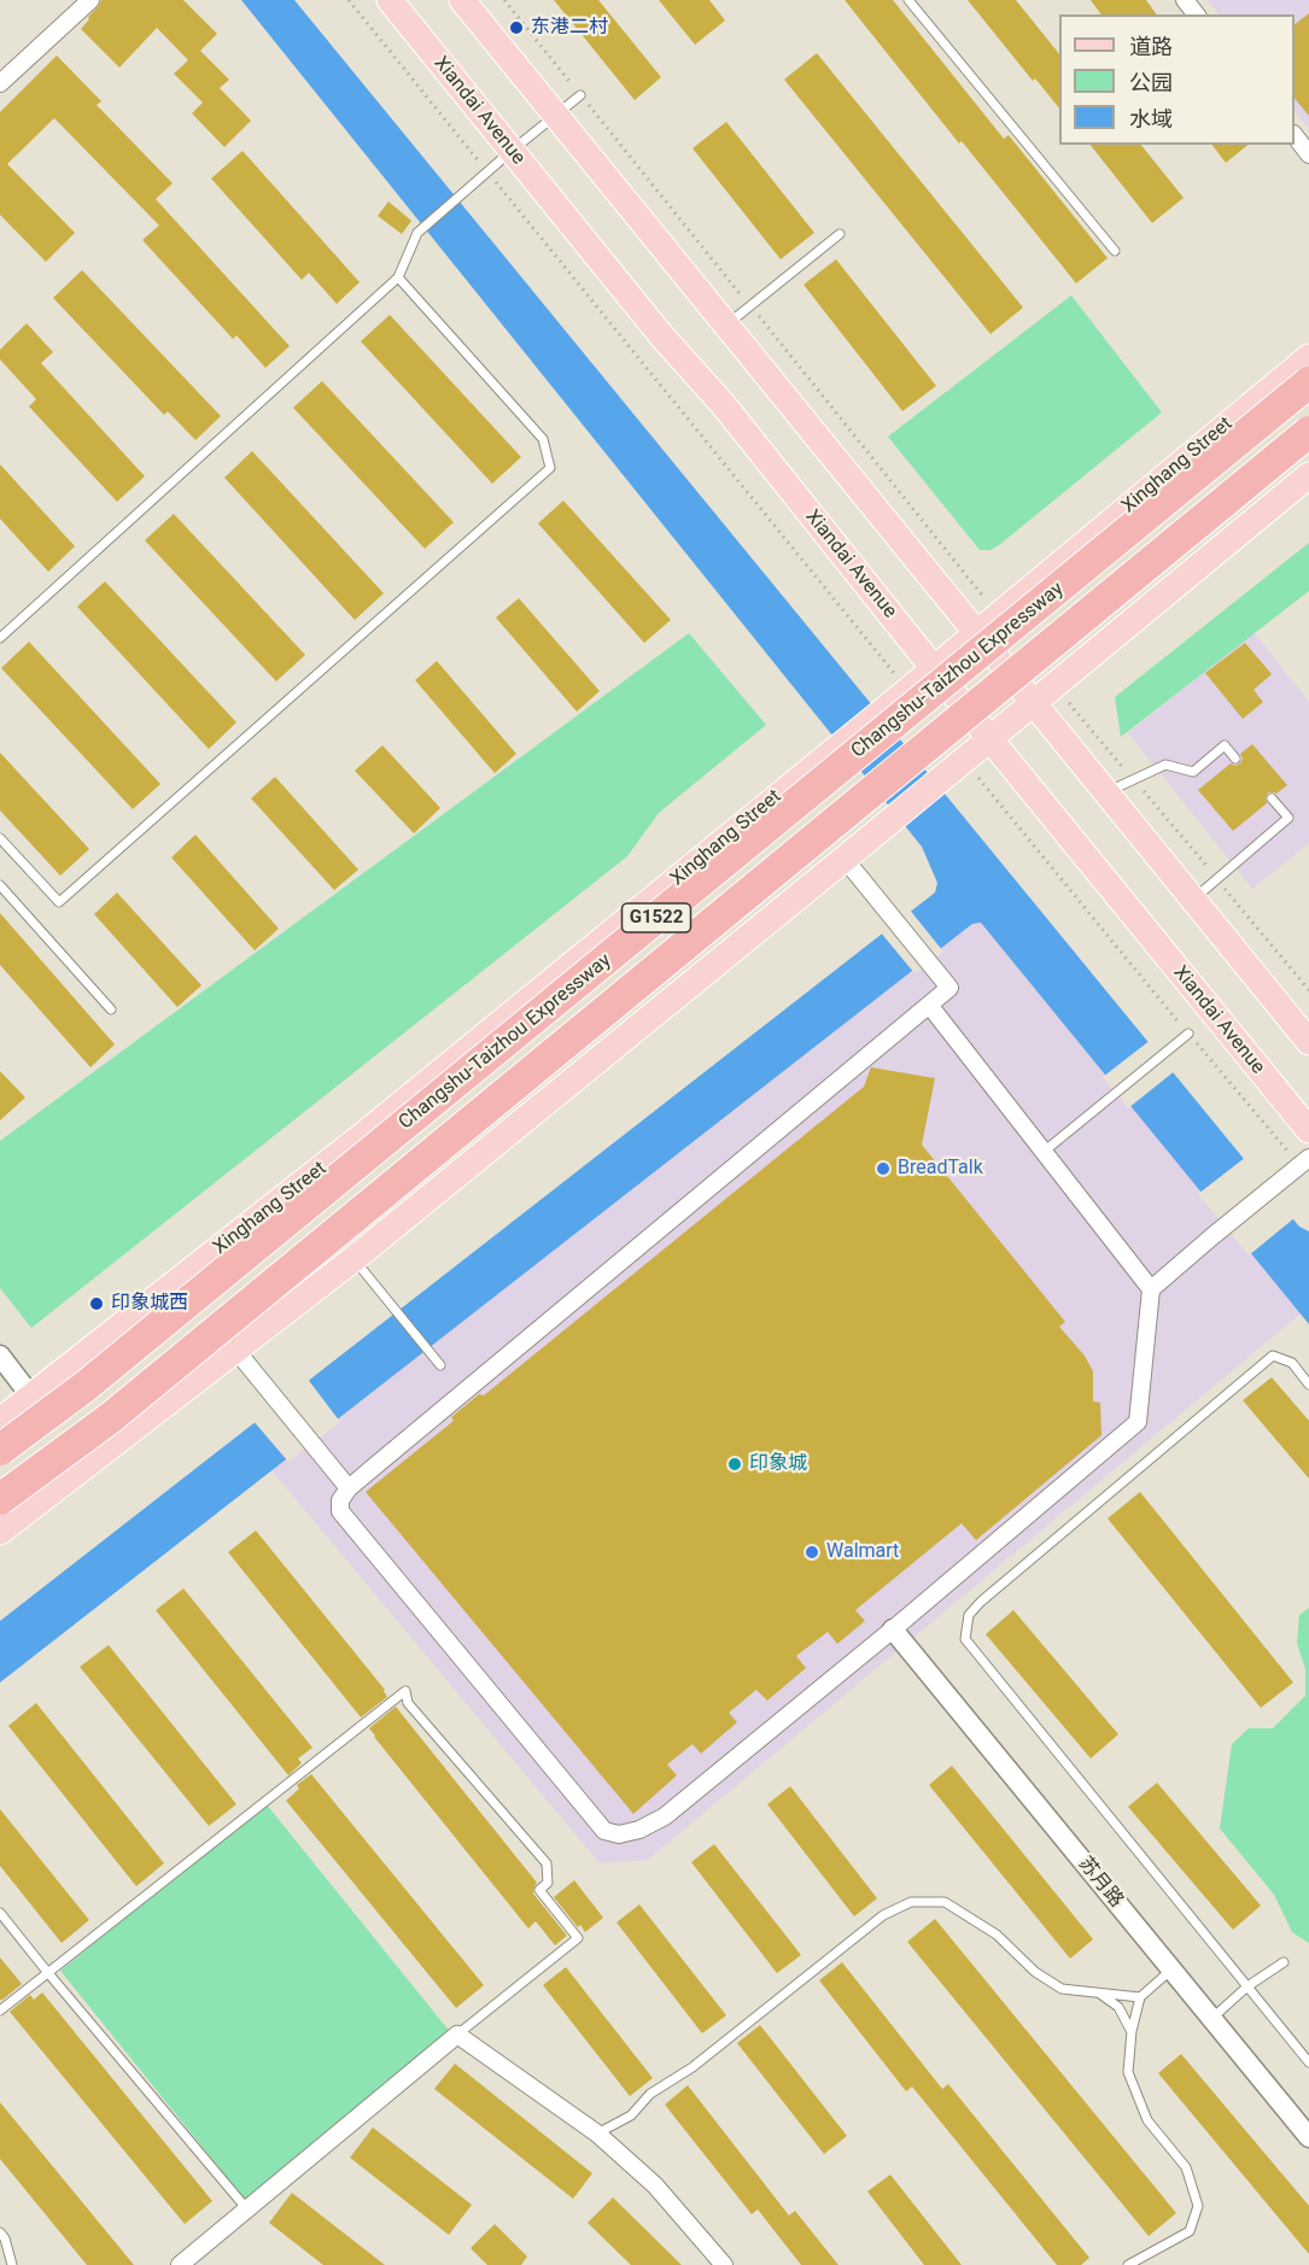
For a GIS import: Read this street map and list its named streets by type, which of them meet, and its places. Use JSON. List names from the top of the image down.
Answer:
{
  "streets": {
    "highway": ["Changshu-Taizhou Expressway", "G1522"],
    "main road": ["Xiandai Avenue", "Xinghang Street"],
    "street": ["苏月路"]
  },
  "crossings": [
    ["Xiandai Avenue", "Xinghang Street"]
  ],
  "places": [
    "东港二村",
    "BreadTalk",
    "印象城西",
    "印象城",
    "Walmart"
  ],
  "legend": ["道路", "公园", "水域"]
}
